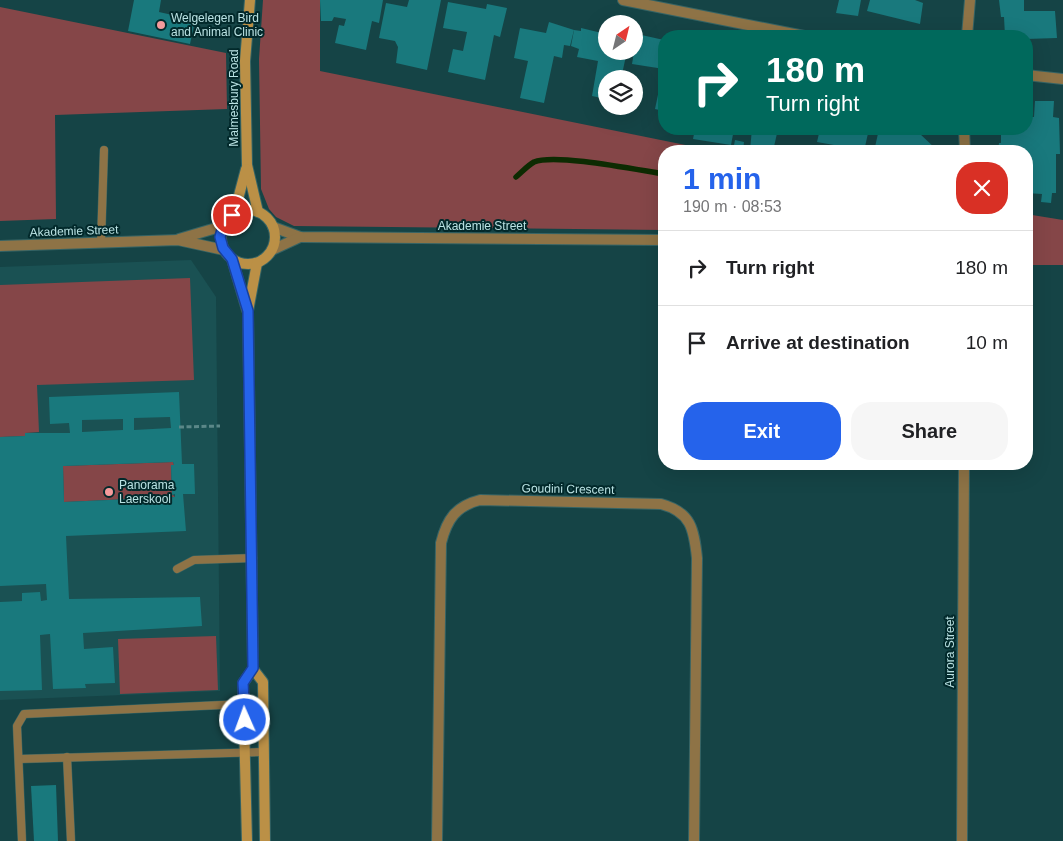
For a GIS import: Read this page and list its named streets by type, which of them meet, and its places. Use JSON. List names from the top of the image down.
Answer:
{
  "streets": {
    "street": [
      "Malmesbury Road",
      "Akademie Street",
      "Goudini Crescent",
      "Aurora Street"
    ]
  },
  "crossings": [
    ["Malmesbury Road", "Akademie Street"]
  ],
  "places": ["Welgelegen Bird and Animal Clinic", "Panorama Laerskool"],
  "north": "top right",
  "page": {
    "turn": ["180 m", "Turn right"],
    "heading": ["1 min", "190 m · 08:53"],
    "list": [
      {
        "name": "Turn right",
        "value": "180 m"
      },
      {
        "name": "Arrive at destination",
        "value": "10 m"
      }
    ],
    "buttons": ["Exit", "Share"]
  }
}
